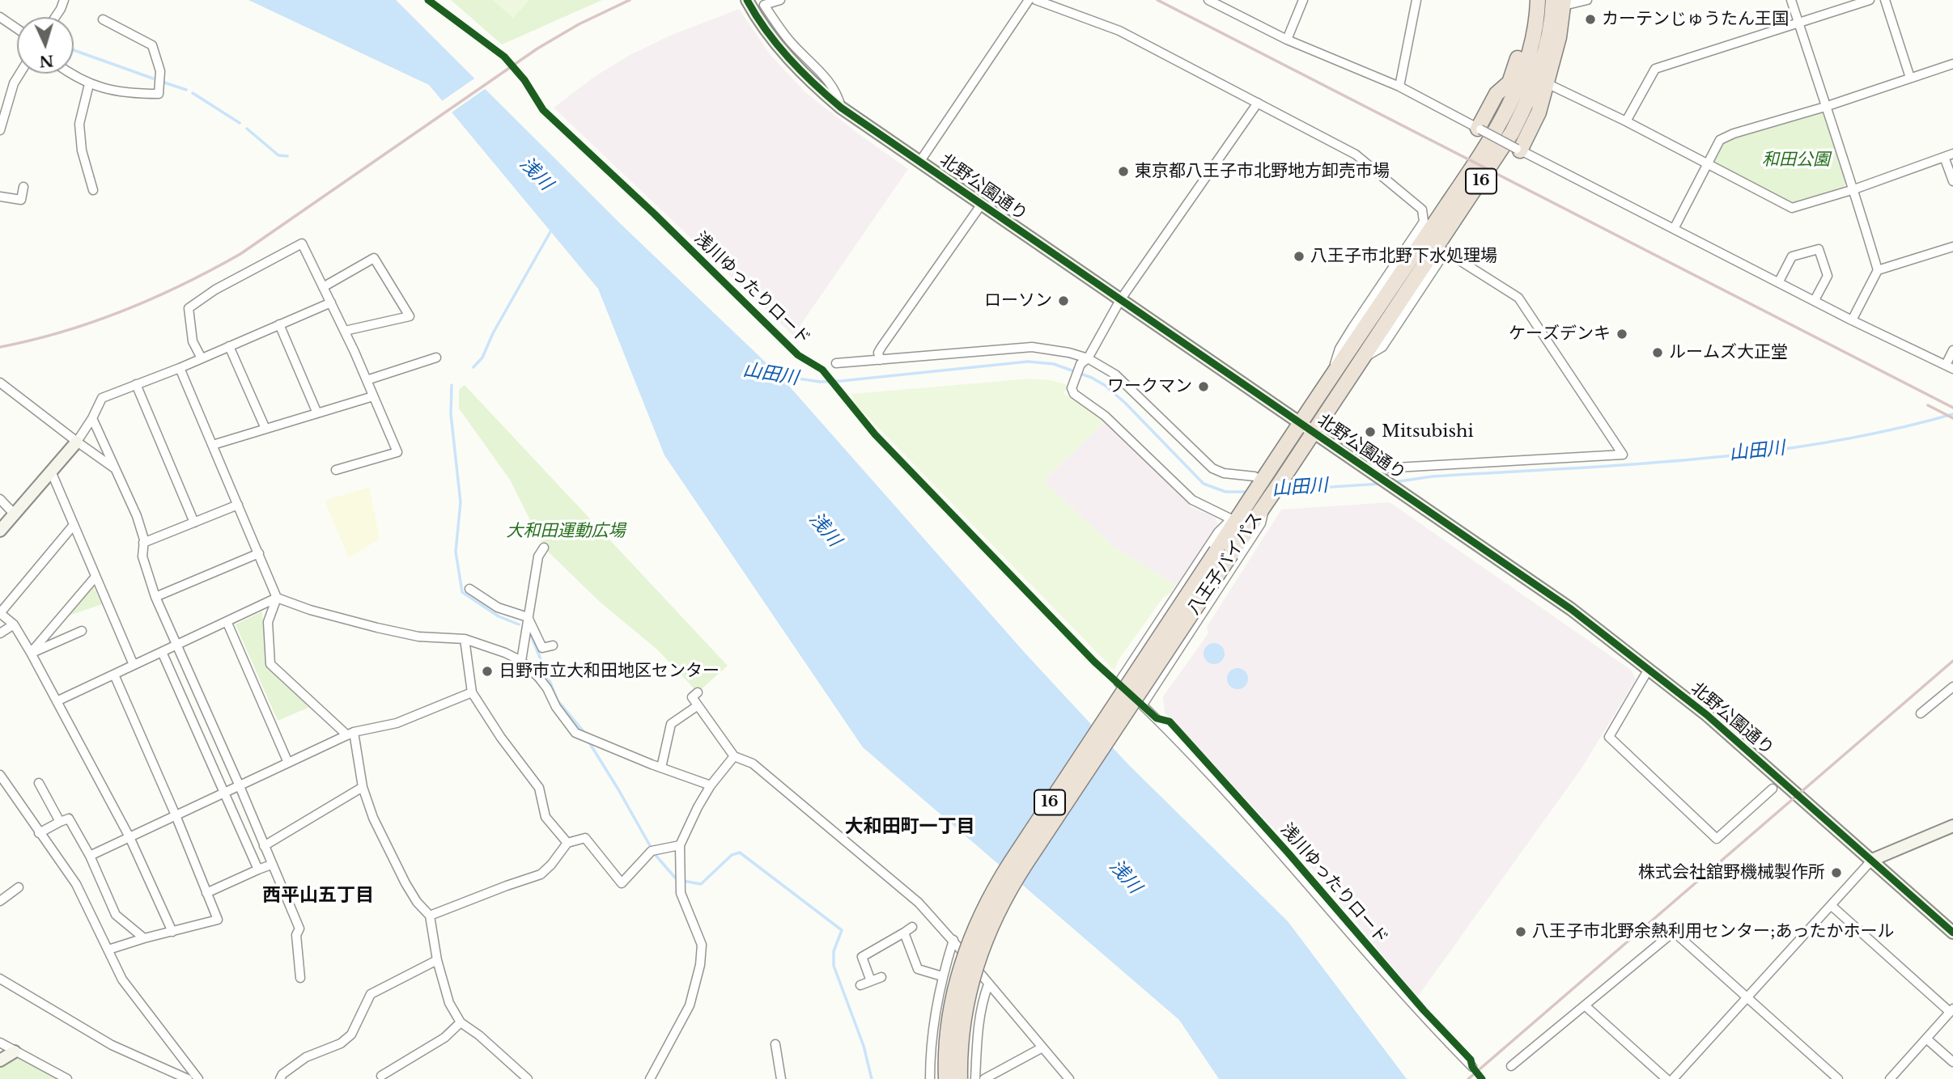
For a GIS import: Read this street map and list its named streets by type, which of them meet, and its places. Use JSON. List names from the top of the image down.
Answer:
{
  "streets": {
    "highway": ["16", "八王子バイパス"],
    "street": ["北野公園通り"],
    "cycle path": ["浅川ゆったりロード"]
  },
  "crossings": [
    ["北野公園通り", "八王子バイパス"]
  ],
  "districts": ["大和田町一丁目", "西平山五丁目"],
  "water": ["浅川", "山田川"],
  "parks": ["和田公園", "大和田運動広場"],
  "places": [
    "カーテンじゅうたん王国",
    "東京都八王子市北野地方卸売市場",
    "八王子市北野下水処理場",
    "ローソン",
    "ケーズデンキ",
    "ルームズ大正堂",
    "ワークマン",
    "Mitsubishi",
    "日野市立大和田地区センター",
    "株式会社舘野機械製作所",
    "八王子市北野余熱利用センター;あったかホール"
  ],
  "north": "bottom"
}
